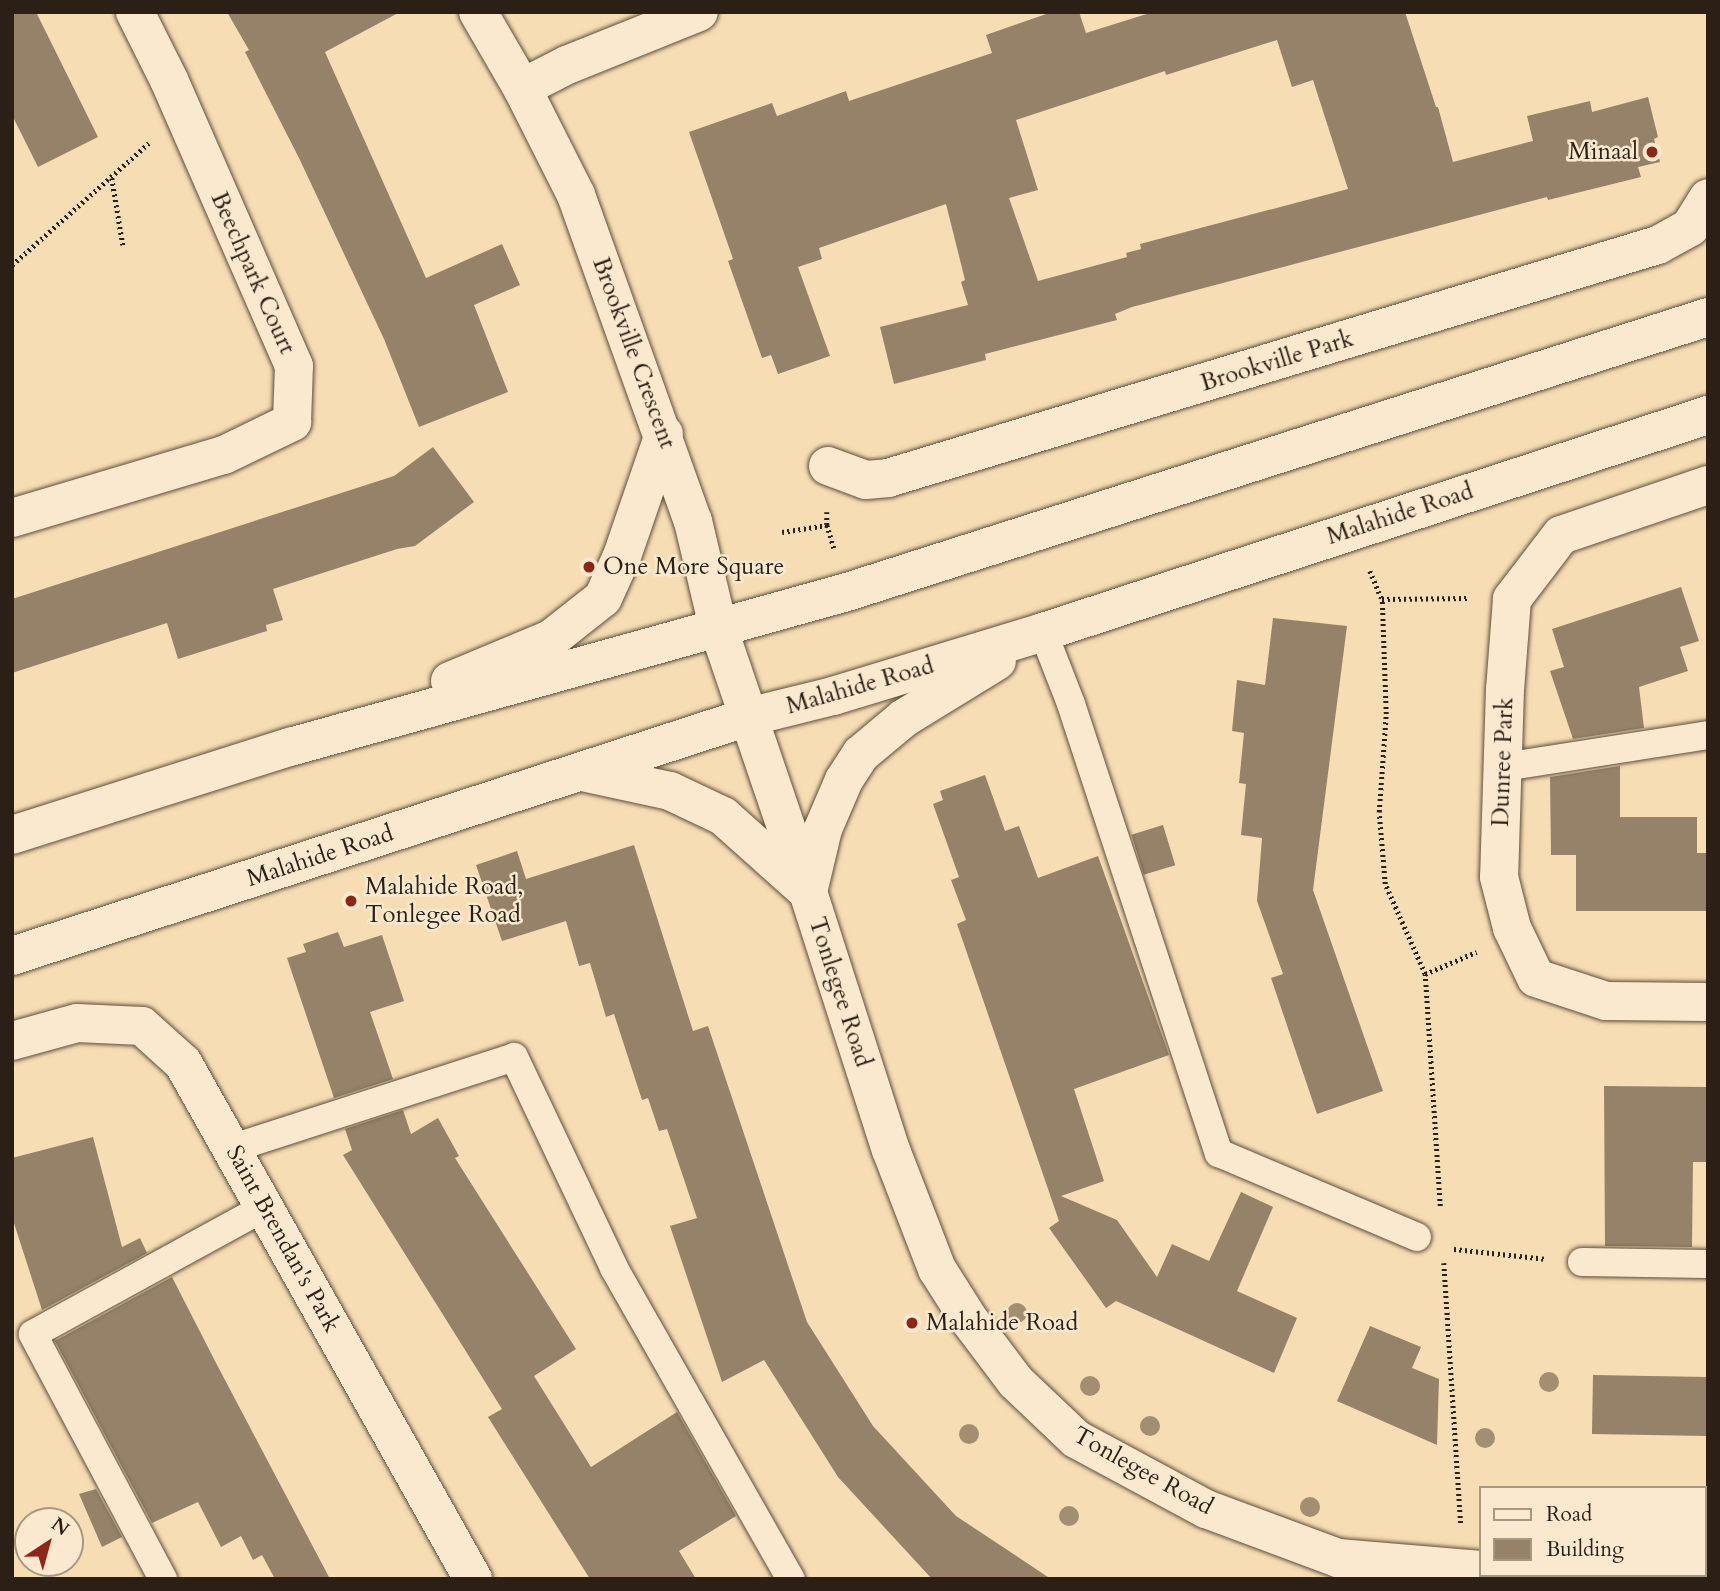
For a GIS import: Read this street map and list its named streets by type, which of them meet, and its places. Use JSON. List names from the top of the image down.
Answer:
{
  "streets": {
    "main road": [
      "Beechpark Court",
      "Brookville Crescent",
      "Brookville Park",
      "Malahide Road",
      "Dunree Park",
      "Tonlegee Road",
      "Saint Brendan's Park"
    ]
  },
  "crossings": [
    ["Brookville Crescent", "Tonlegee Road"],
    ["Malahide Road", "Tonlegee Road"]
  ],
  "places": [
    "Minaal",
    "One More Square",
    "Malahide Road, Tonlegee Road",
    "Malahide Road"
  ],
  "legend": ["Road", "Building"],
  "north": "top right"
}
